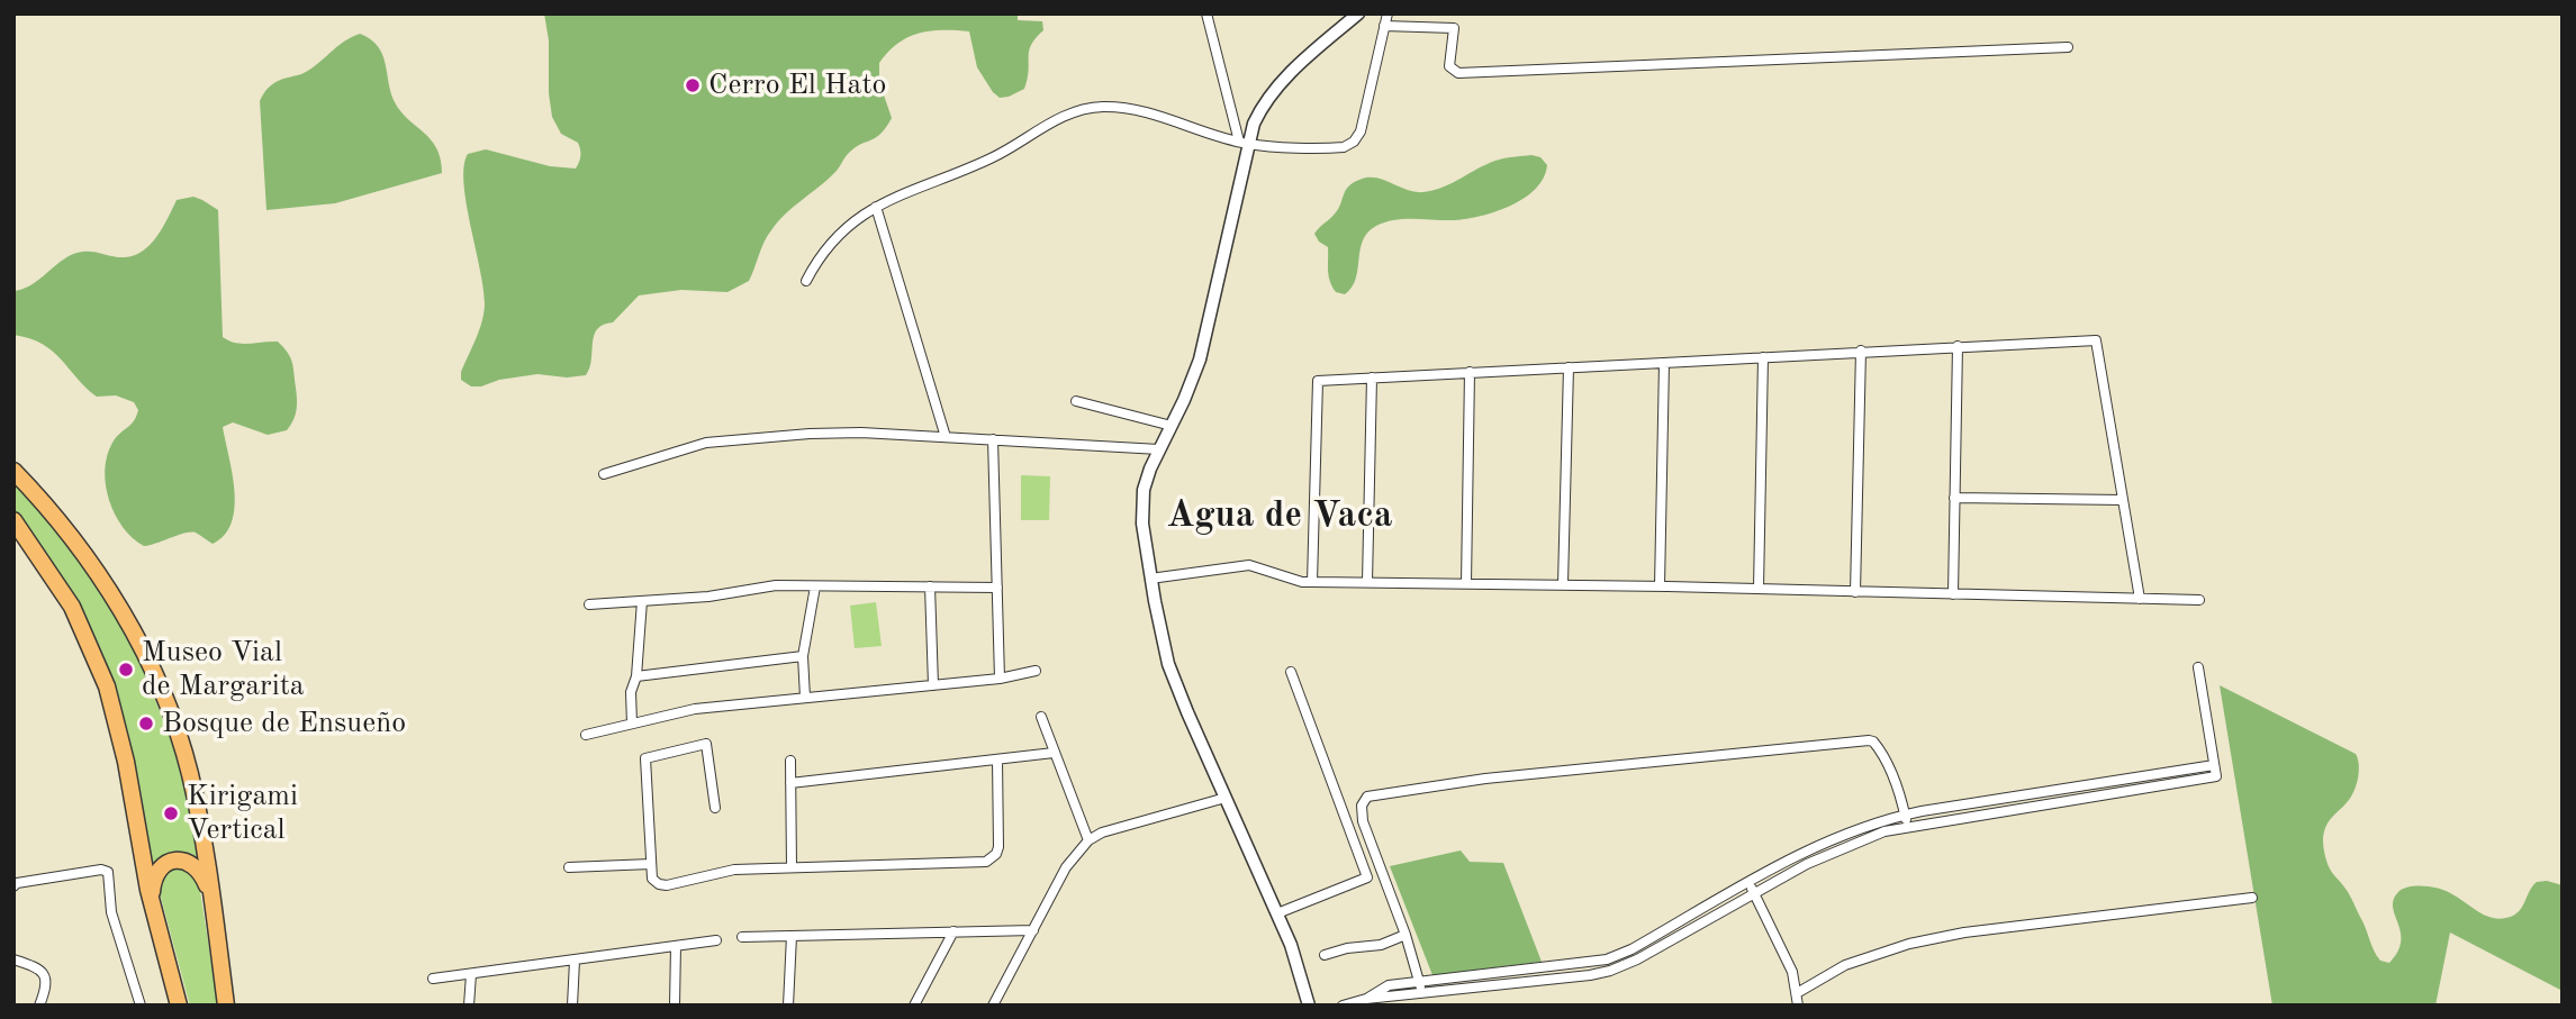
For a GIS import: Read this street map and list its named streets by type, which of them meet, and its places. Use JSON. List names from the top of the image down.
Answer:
{
  "districts": ["Agua de Vaca"],
  "places": [
    "Cerro El Hato",
    "Museo Vial de Margarita",
    "Bosque de Ensueño",
    "Kirigami Vertical"
  ]
}
